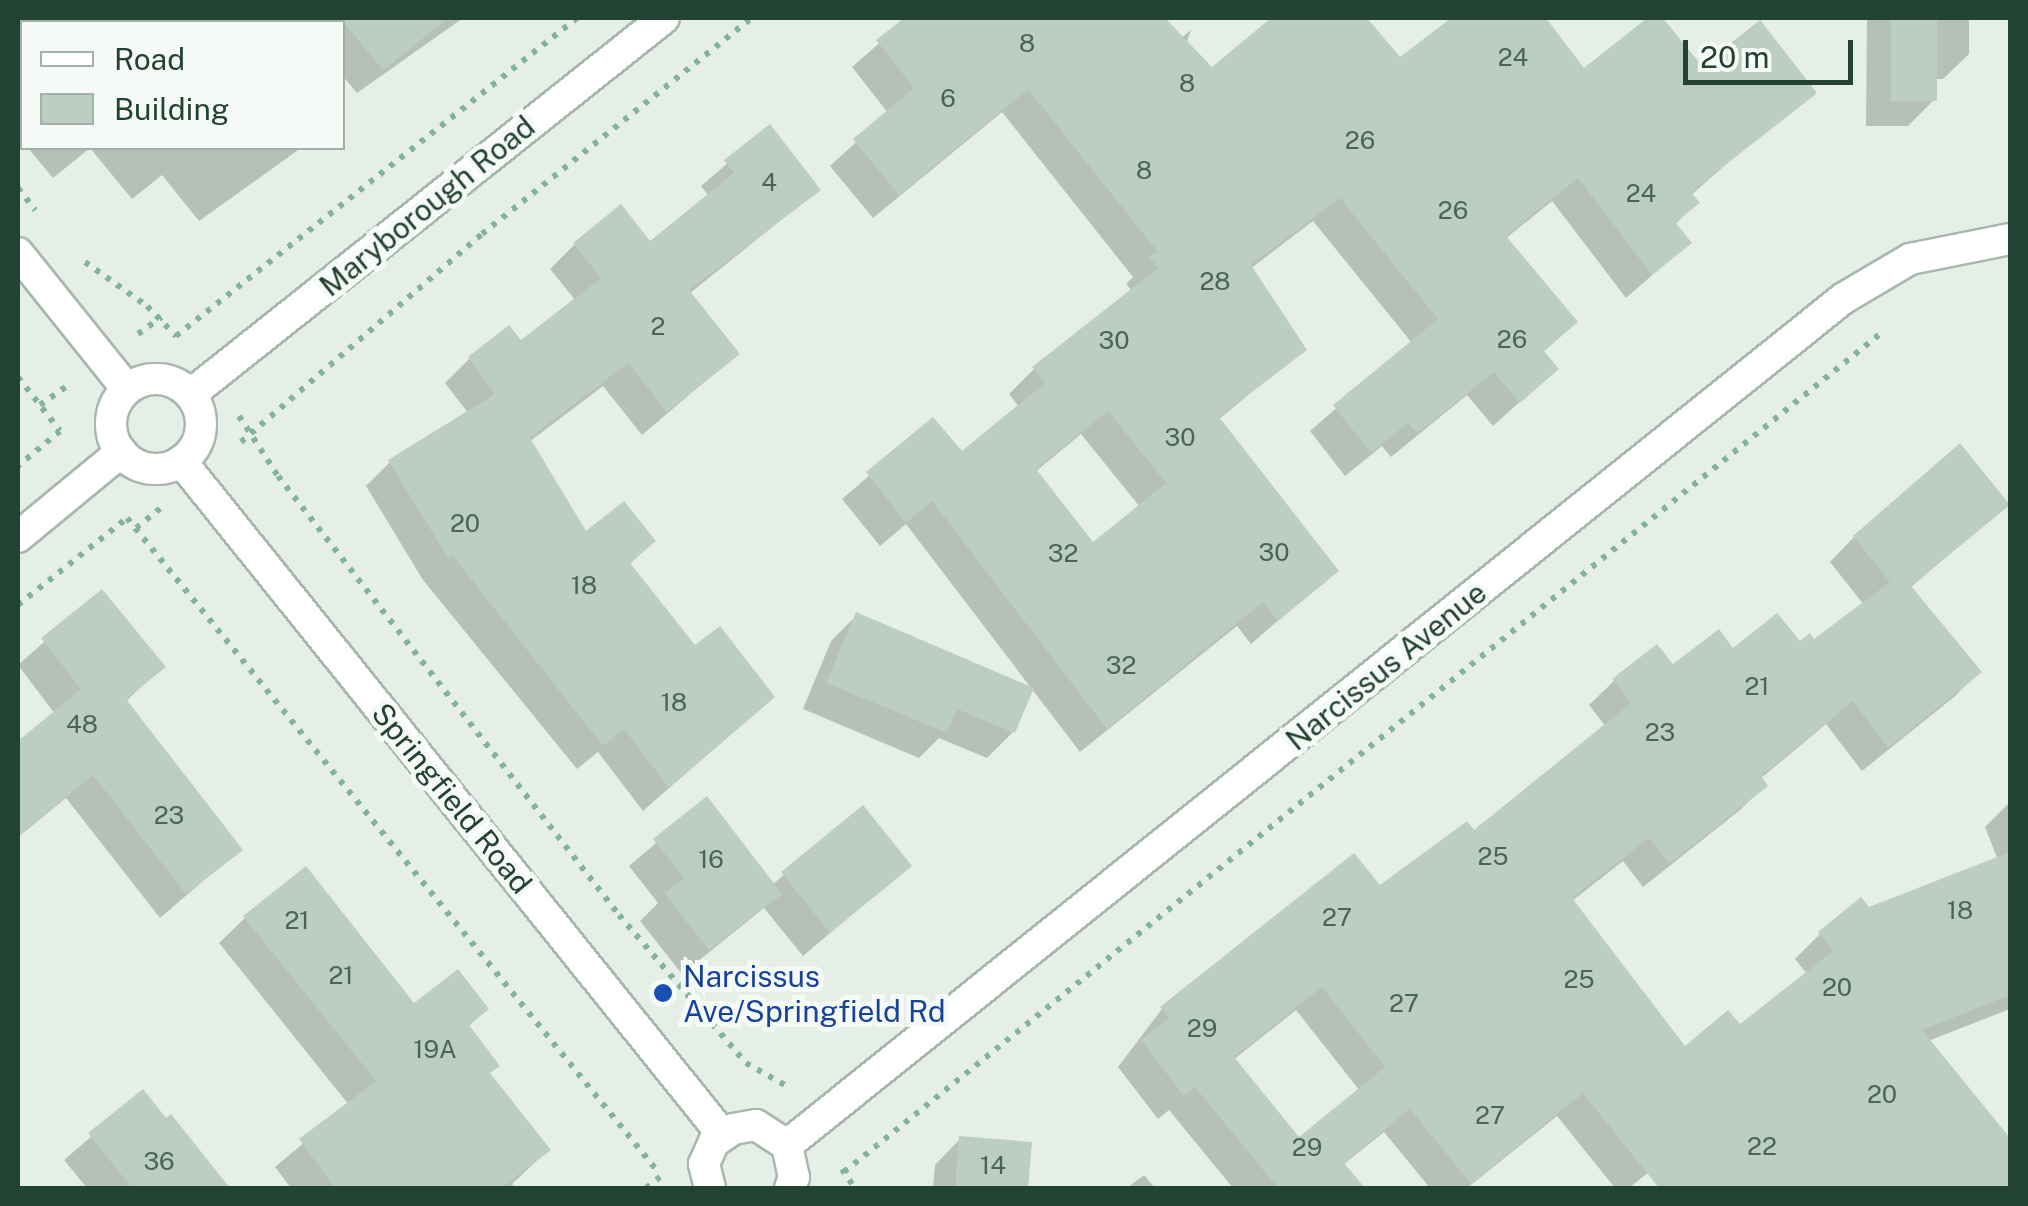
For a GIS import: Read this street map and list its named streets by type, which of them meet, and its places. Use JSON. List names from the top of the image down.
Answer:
{
  "streets": {
    "street": ["Maryborough Road", "Narcissus Avenue", "Springfield Road"]
  },
  "crossings": [
    ["Maryborough Road", "Springfield Road"]
  ],
  "places": ["Narcissus Ave/Springfield Rd"],
  "house_numbers": [
    "8",
    "24",
    "8",
    "6",
    "26",
    "8",
    "4",
    "24",
    "26",
    "28",
    "2",
    "26",
    "30",
    "30",
    "20",
    "30",
    "32",
    "18",
    "32",
    "21",
    "18",
    "48",
    "23",
    "23",
    "25",
    "16",
    "18",
    "27",
    "21",
    "21",
    "25",
    "20",
    "27",
    "29",
    "19A",
    "20",
    "27",
    "22",
    "29",
    "36",
    "14"
  ],
  "legend": ["Road", "Building"],
  "scale_bar": "20 m"
}
